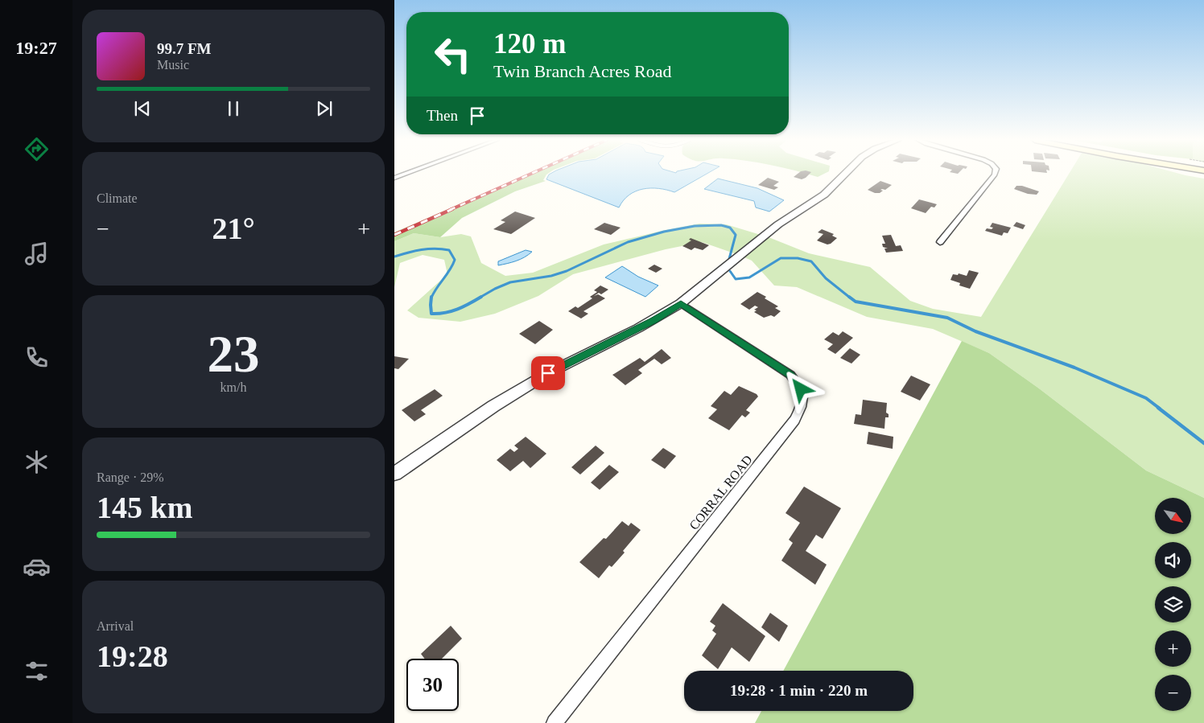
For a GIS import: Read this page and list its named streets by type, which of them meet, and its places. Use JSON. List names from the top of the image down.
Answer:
{
  "streets": {
    "street": ["CORRAL ROAD"]
  },
  "north": "bottom right",
  "page": {
    "tabs": "19:27",
    "turn": ["120 m", "Twin Branch Acres Road"],
    "song": ["99.7 FM", "Music"],
    "then": "Then",
    "tile": [
      "Climate",
      ["23", "km/h"],
      ["Range · 29%", "145 km"],
      ["Arrival", "19:28"]
    ],
    "heat": ["−", "21°", "+"],
    "map_buttons": ["+", "−"],
    "limit": "30",
    "trip": "19:28 · 1 min · 220 m"
  }
}
